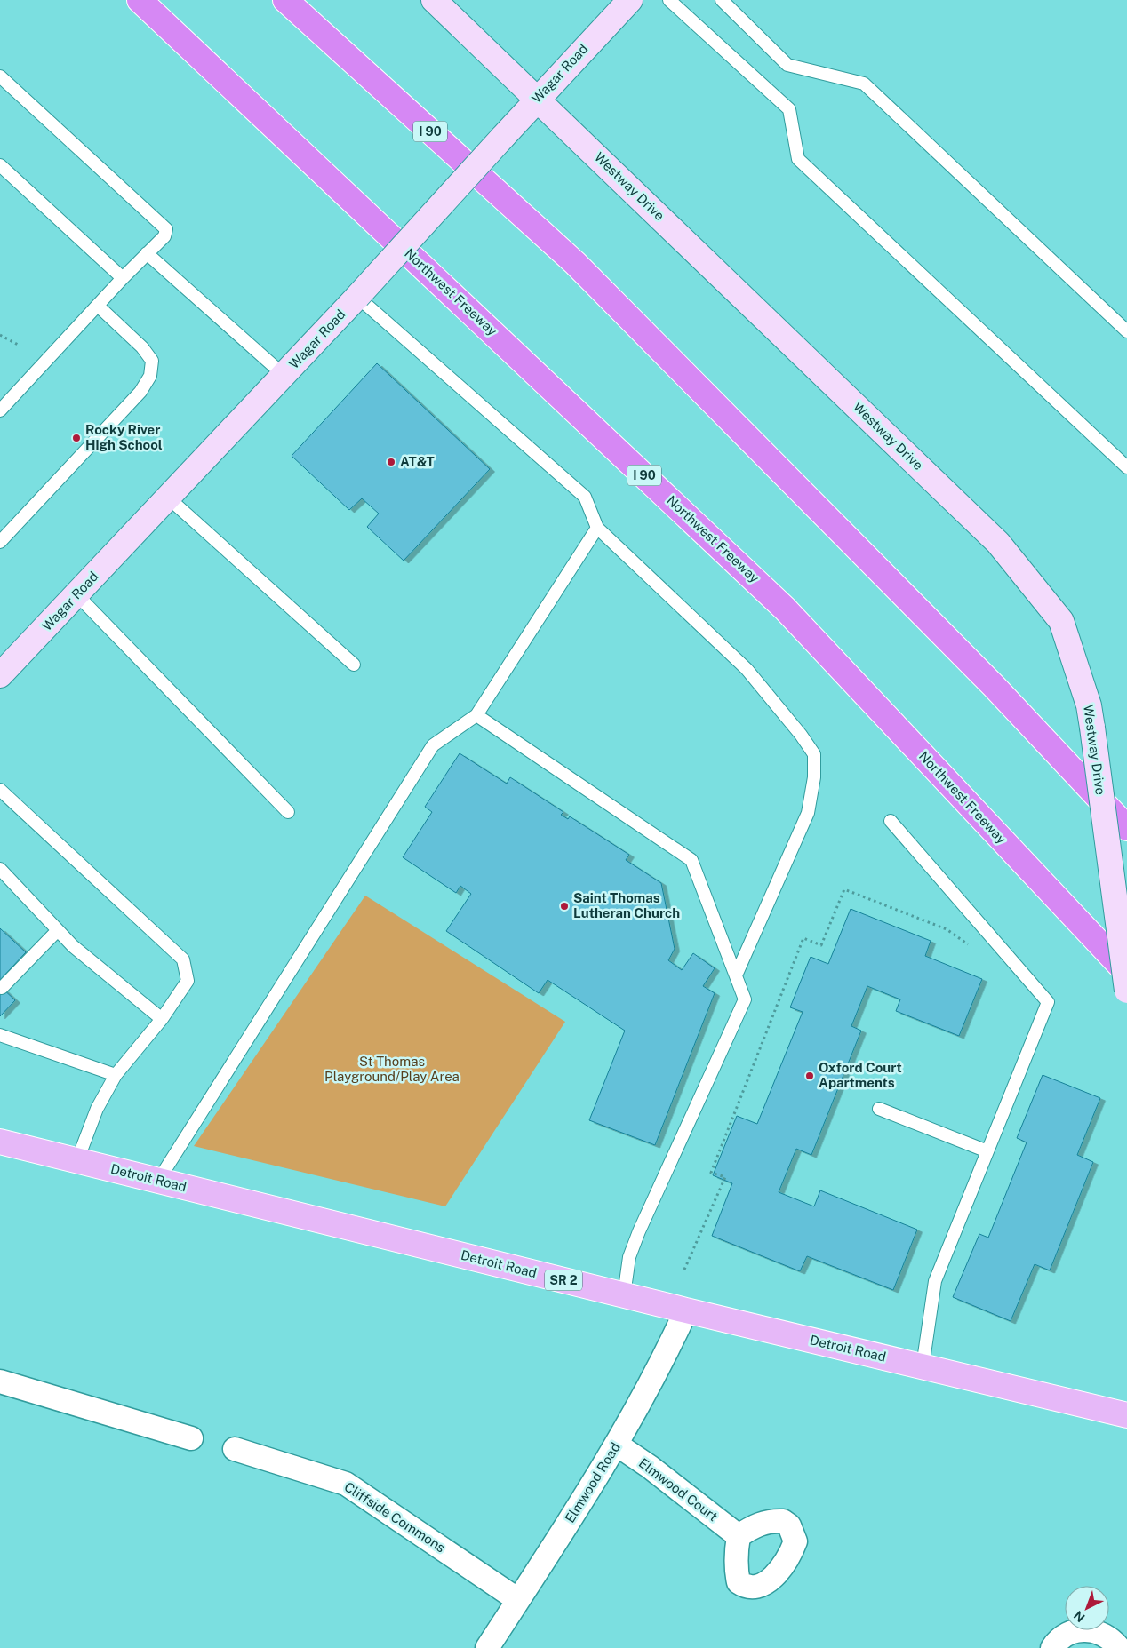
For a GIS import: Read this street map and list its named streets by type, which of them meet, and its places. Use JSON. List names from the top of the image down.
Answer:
{
  "streets": {
    "highway": ["I 90", "Northwest Freeway"],
    "main road": [
      "Wagar Road",
      "Westway Drive",
      "Detroit Road",
      "SR 2"
    ],
    "street": ["Elmwood Road", "Elmwood Court", "Cliffside Commons"]
  },
  "crossings": [
    ["Wagar Road", "Westway Drive"],
    ["Detroit Road", "Elmwood Road"],
    ["Elmwood Road", "Elmwood Court"],
    ["Elmwood Road", "Cliffside Commons"]
  ],
  "parks": ["St Thomas Playground/Play Area"],
  "places": [
    "Rocky River High School",
    "AT&T",
    "Saint Thomas Lutheran Church",
    "Oxford Court Apartments"
  ],
  "north": "bottom left"
}
